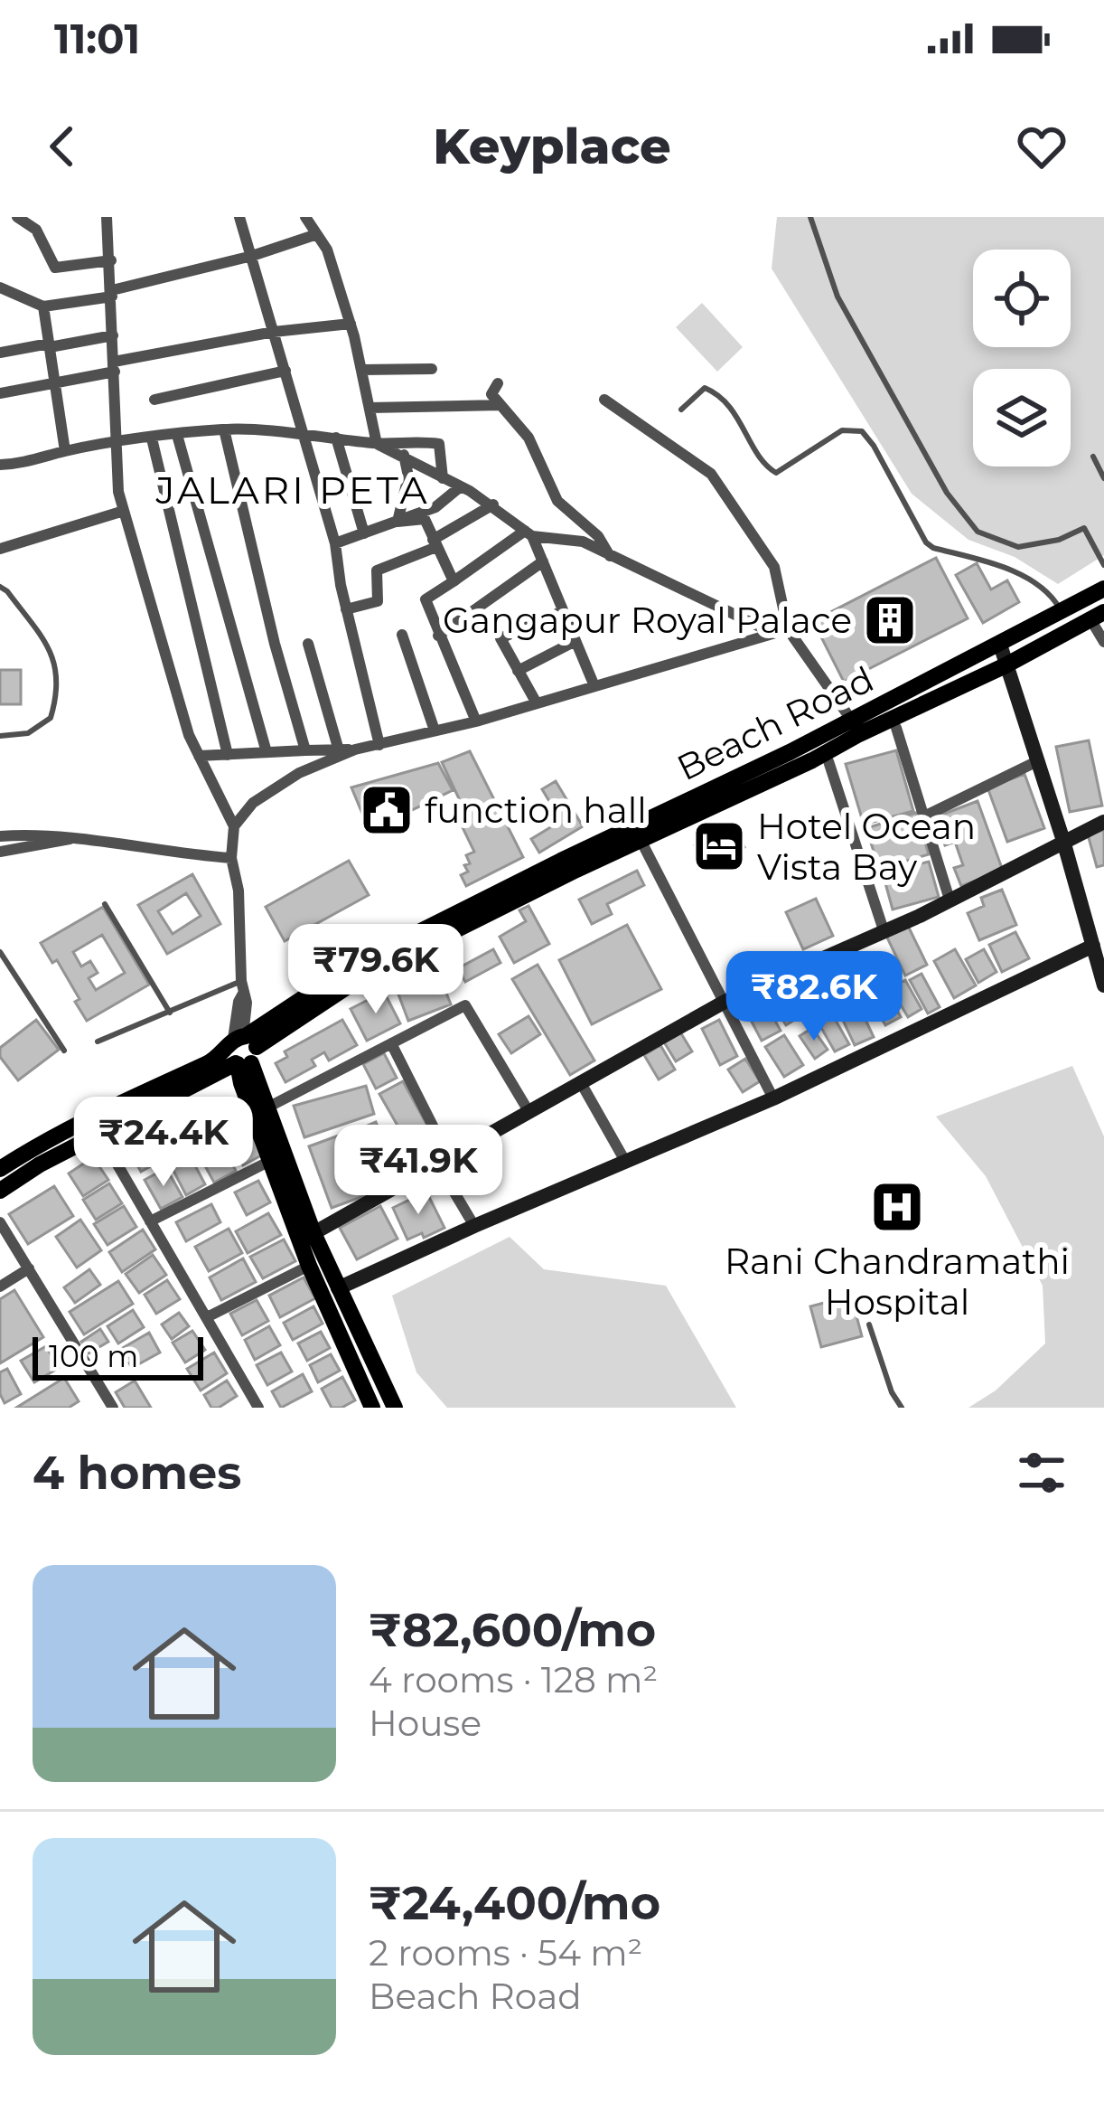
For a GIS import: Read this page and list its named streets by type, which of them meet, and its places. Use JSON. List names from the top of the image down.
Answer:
{
  "streets": {
    "main road": ["Beach Road"]
  },
  "districts": ["JALARI PETA"],
  "places": {
    "building": ["Gangapur Royal Palace"],
    "public building": ["function hall"],
    "hotel": ["Hotel Ocean Vista Bay"],
    "hospital": ["Rani Chandramathi Hospital"]
  },
  "scale_bar": "100 m",
  "page": {
    "status": "11:01",
    "header": "Keyplace",
    "price": [
      "₹79.6K",
      "₹82.6K",
      "₹24.4K",
      "₹41.9K"
    ],
    "scale": "100 m",
    "heading": "4 homes",
    "list": [
      {
        "name": "₹82,600/mo",
        "note": "4 rooms · 128 m² · House"
      },
      {
        "name": "₹24,400/mo",
        "note": "2 rooms · 54 m² · Beach Road"
      }
    ]
  }
}
